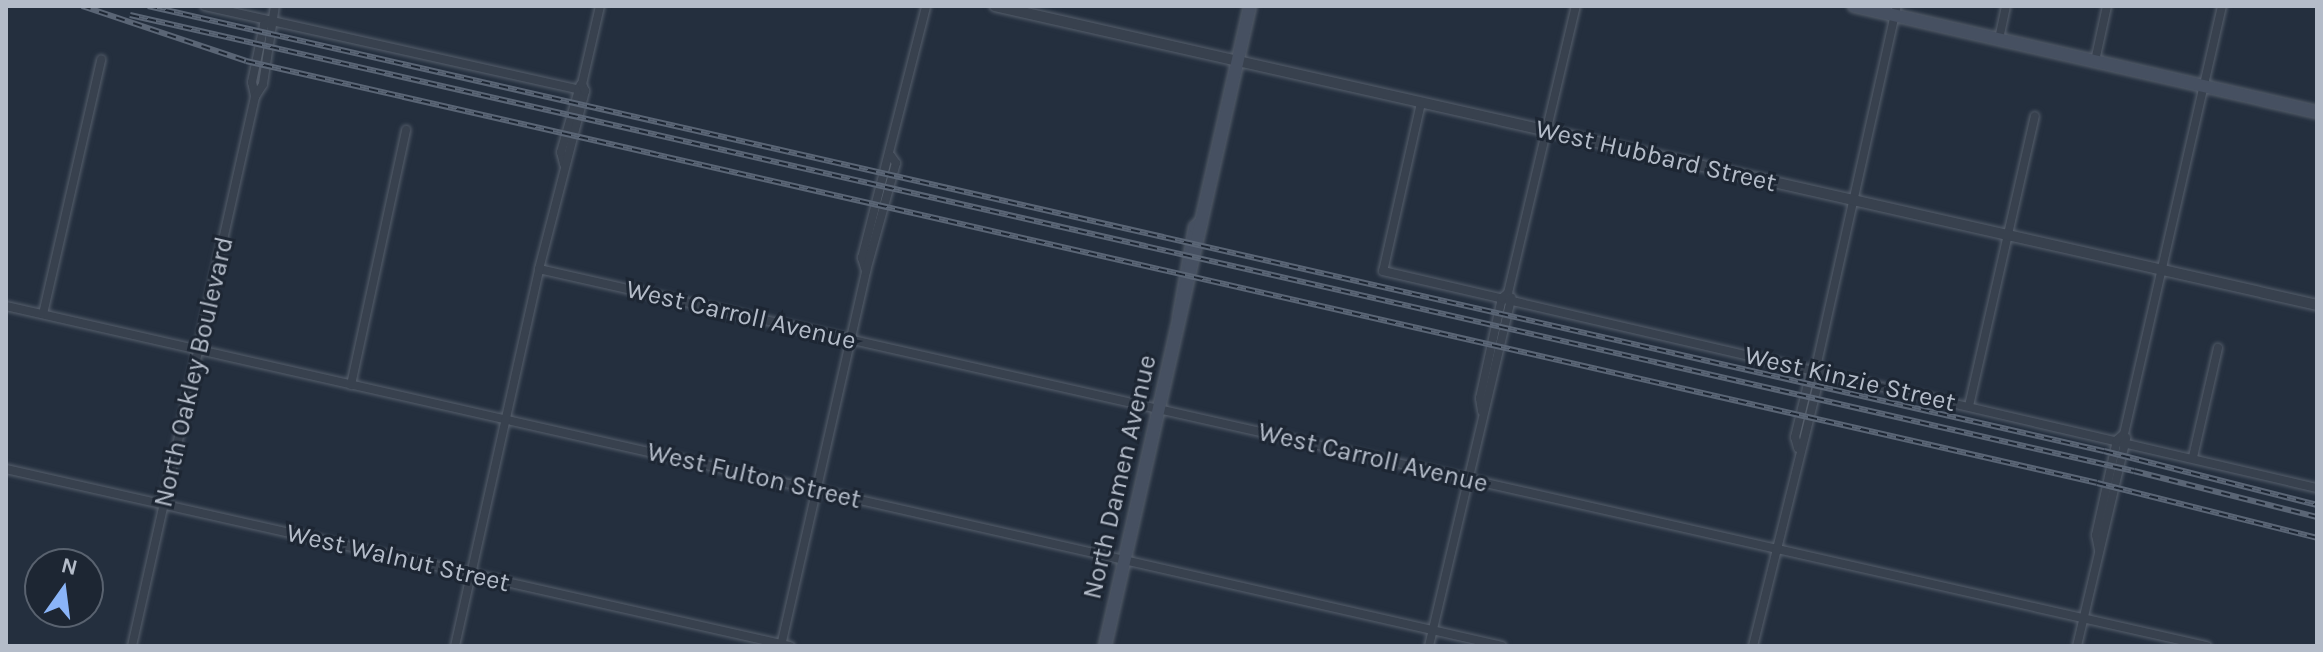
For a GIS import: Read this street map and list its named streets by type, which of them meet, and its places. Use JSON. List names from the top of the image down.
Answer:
{
  "streets": {
    "main road": ["North Damen Avenue"],
    "street": [
      "West Hubbard Street",
      "West Carroll Avenue",
      "North Oakley Boulevard",
      "West Kinzie Street",
      "West Fulton Street",
      "West Walnut Street"
    ]
  },
  "crossings": [
    ["West Hubbard Street", "West Kinzie Street"],
    ["West Hubbard Street", "North Damen Avenue"],
    ["West Carroll Avenue", "North Damen Avenue"],
    ["North Oakley Boulevard", "West Fulton Street"],
    ["North Oakley Boulevard", "West Walnut Street"],
    ["West Fulton Street", "North Damen Avenue"]
  ],
  "north": "top"
}
